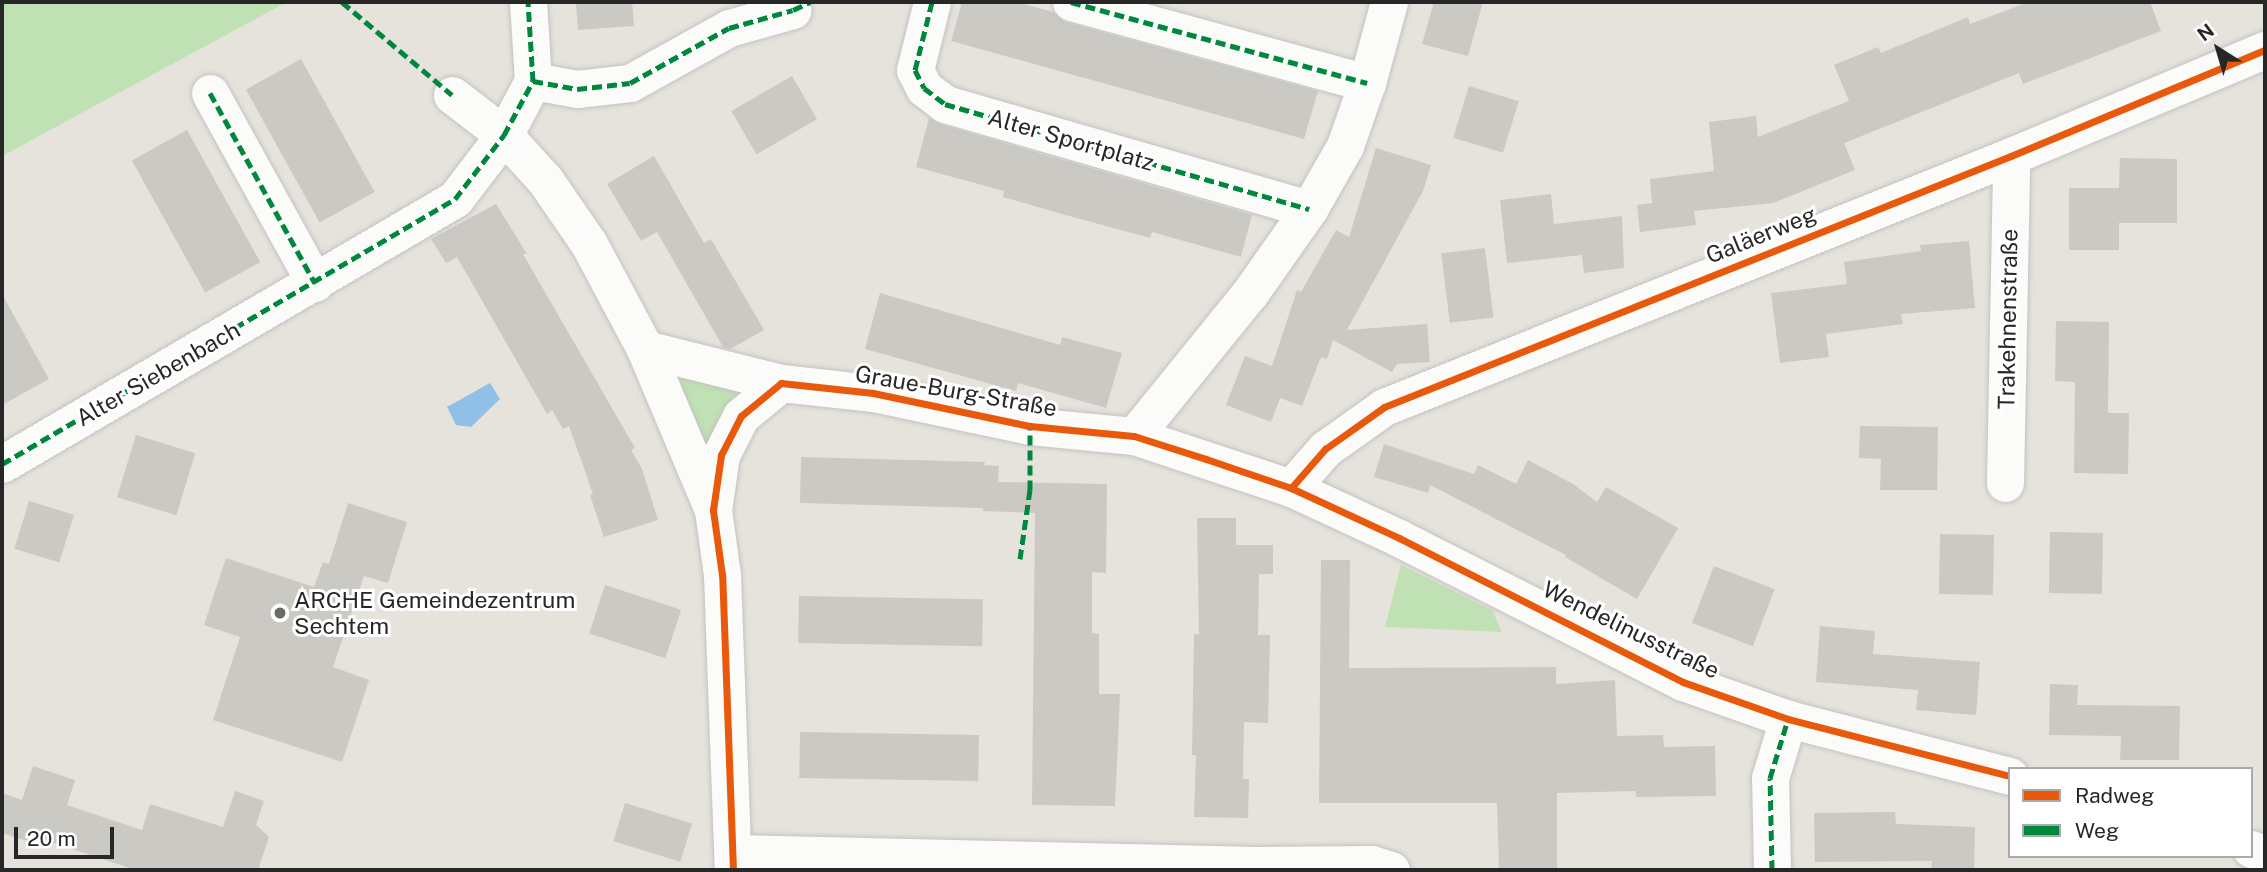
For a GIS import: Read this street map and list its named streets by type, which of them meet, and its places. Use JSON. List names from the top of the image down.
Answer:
{
  "streets": {
    "street": [
      "Alter Sportplatz",
      "Galäerweg",
      "Trakehnenstraße",
      "Alter Siebenbach",
      "Graue-Burg-Straße",
      "Wendelinusstraße"
    ]
  },
  "crossings": [
    ["Galäerweg", "Trakehnenstraße"],
    ["Galäerweg", "Graue-Burg-Straße"],
    ["Galäerweg", "Wendelinusstraße"],
    ["Graue-Burg-Straße", "Wendelinusstraße"]
  ],
  "places": ["ARCHE Gemeindezentrum Sechtem"],
  "legend": ["Radweg", "Weg"],
  "scale_bar": "20 m",
  "north": "top left"
}
